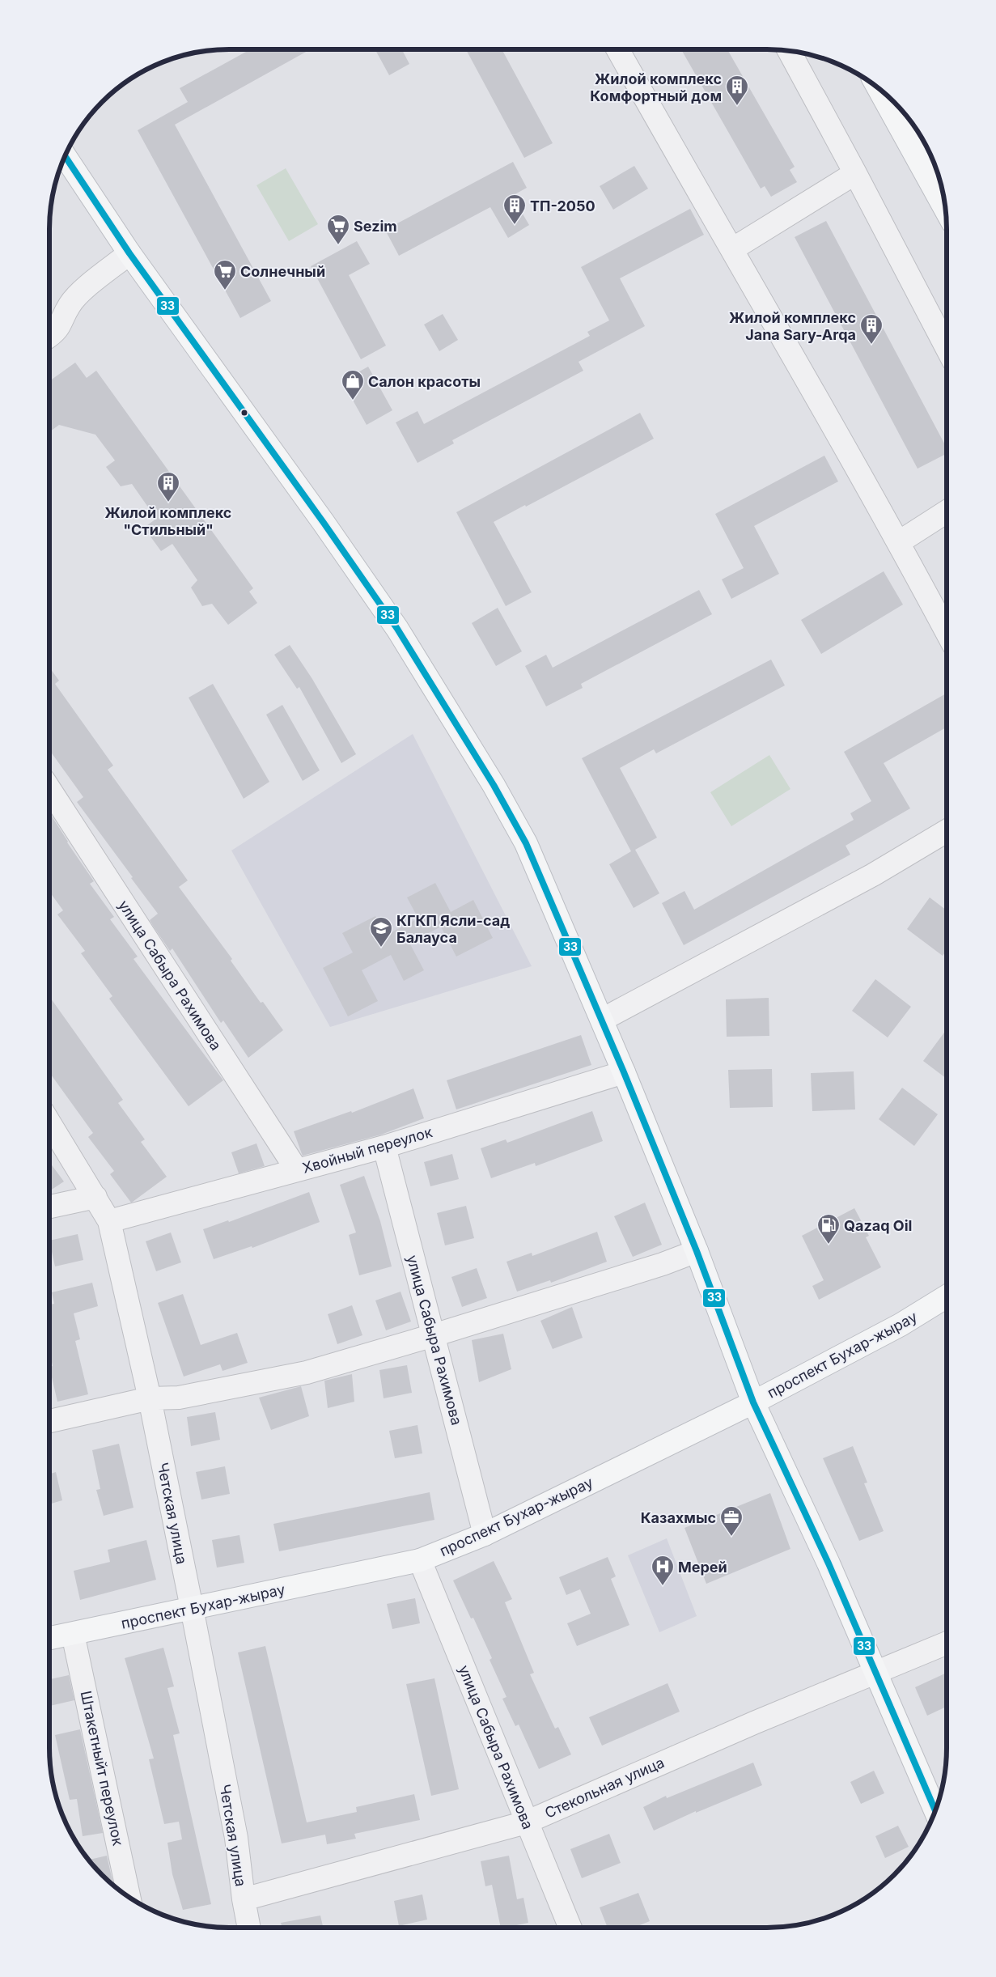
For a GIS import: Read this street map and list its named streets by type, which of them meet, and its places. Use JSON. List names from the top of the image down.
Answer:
{
  "streets": {
    "main road": ["проспект Бухар-жырау"],
    "street": [
      "улица Сабыра Рахимова",
      "Хвойный переулок",
      "Четская улица",
      "Штакетныйт переулок",
      "Стекольная улица"
    ]
  },
  "crossings": [
    ["улица Сабыра Рахимова", "Хвойный переулок"],
    ["улица Сабыра Рахимова", "проспект Бухар-жырау"],
    ["улица Сабыра Рахимова", "Стекольная улица"],
    ["Хвойный переулок", "Четская улица"],
    ["проспект Бухар-жырау", "Четская улица"],
    ["проспект Бухар-жырау", "Штакетныйт переулок"],
    ["Четская улица", "Стекольная улица"]
  ],
  "places": {
    "building": [
      "Жилой комплекс Комфортный дом",
      "ТП-2050",
      "Жилой комплекс Jana Sary-Arqa",
      "Жилой комплекс \"Стильный\""
    ],
    "supermarket": ["Sezim", "Солнечный"],
    "shop": ["Салон красоты"],
    "school or university": ["КГКП Ясли-сад Балауса"],
    "fuel station": ["Qazaq Oil"],
    "office": ["Казахмыс"],
    "hospital": ["Мерей"]
  },
  "lines": ["transit line 33"]
}
